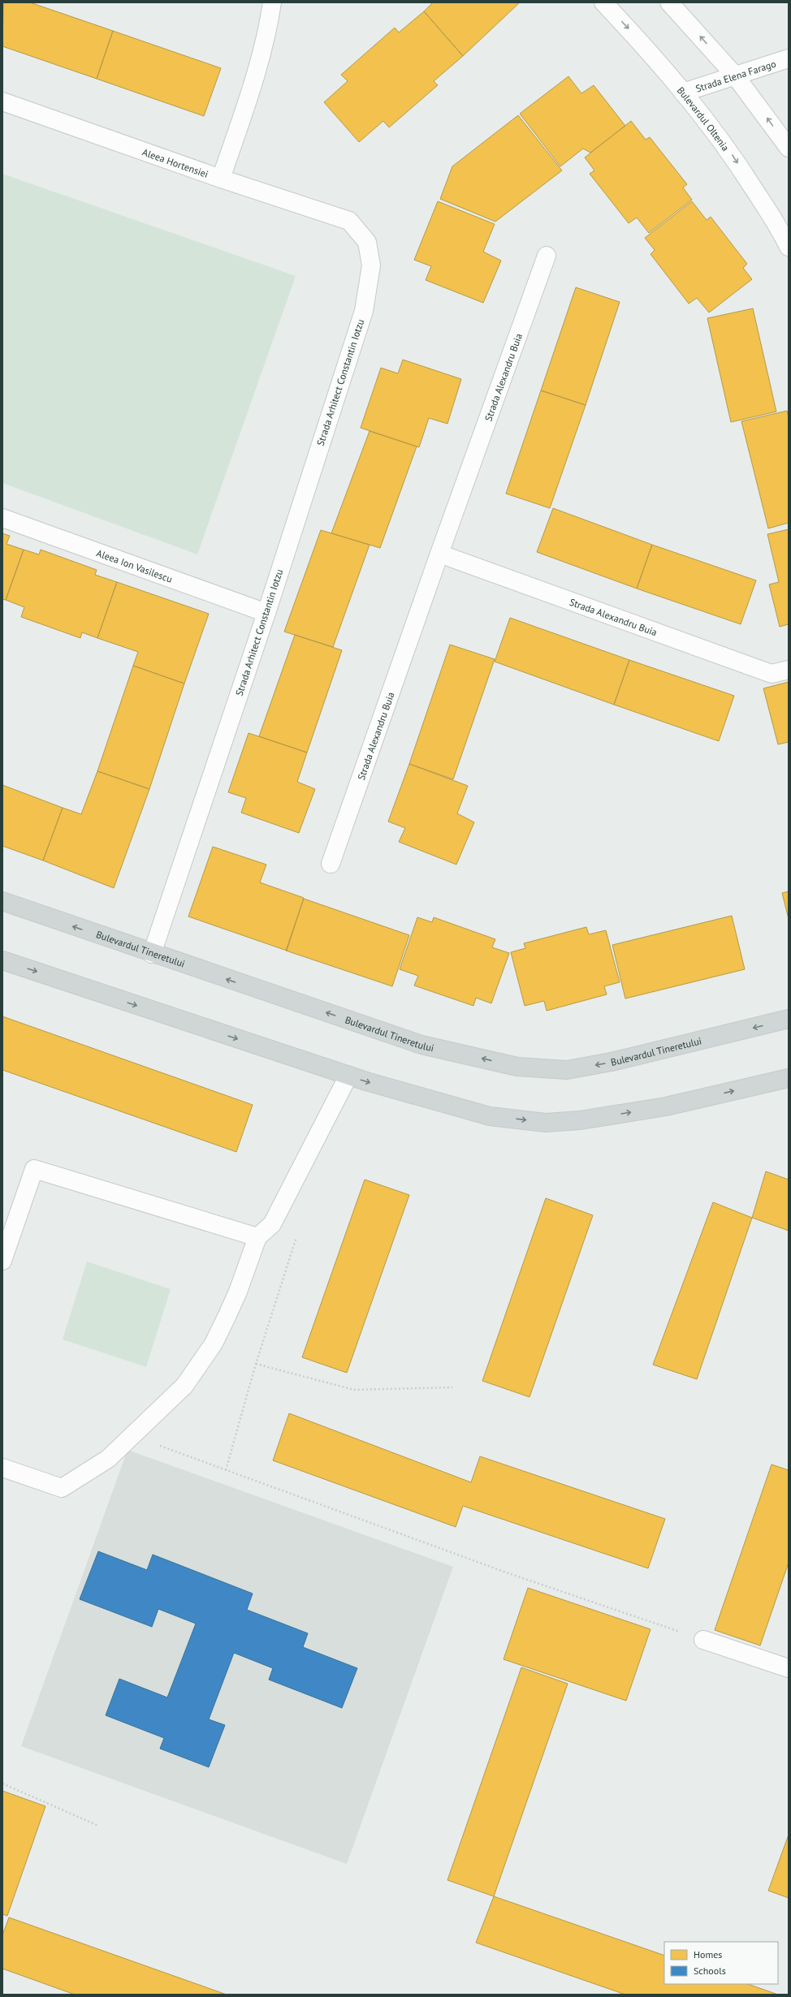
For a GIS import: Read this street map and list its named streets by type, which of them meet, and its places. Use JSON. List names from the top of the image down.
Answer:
{
  "streets": {
    "main road": ["Bulevardul Tineretului"],
    "street": [
      "Strada Elena Farago",
      "Bulevardul Oltenia",
      "Aleea Hortensiei",
      "Strada Alexandru Buia",
      "Strada Arhitect Constantin Iotzu",
      "Aleea Ion Vasilescu"
    ]
  },
  "crossings": [
    ["Strada Elena Farago", "Bulevardul Oltenia"],
    ["Aleea Hortensiei", "Strada Arhitect Constantin Iotzu"],
    ["Strada Arhitect Constantin Iotzu", "Aleea Ion Vasilescu"],
    ["Strada Arhitect Constantin Iotzu", "Bulevardul Tineretului"]
  ],
  "legend": ["Homes", "Schools"]
}
